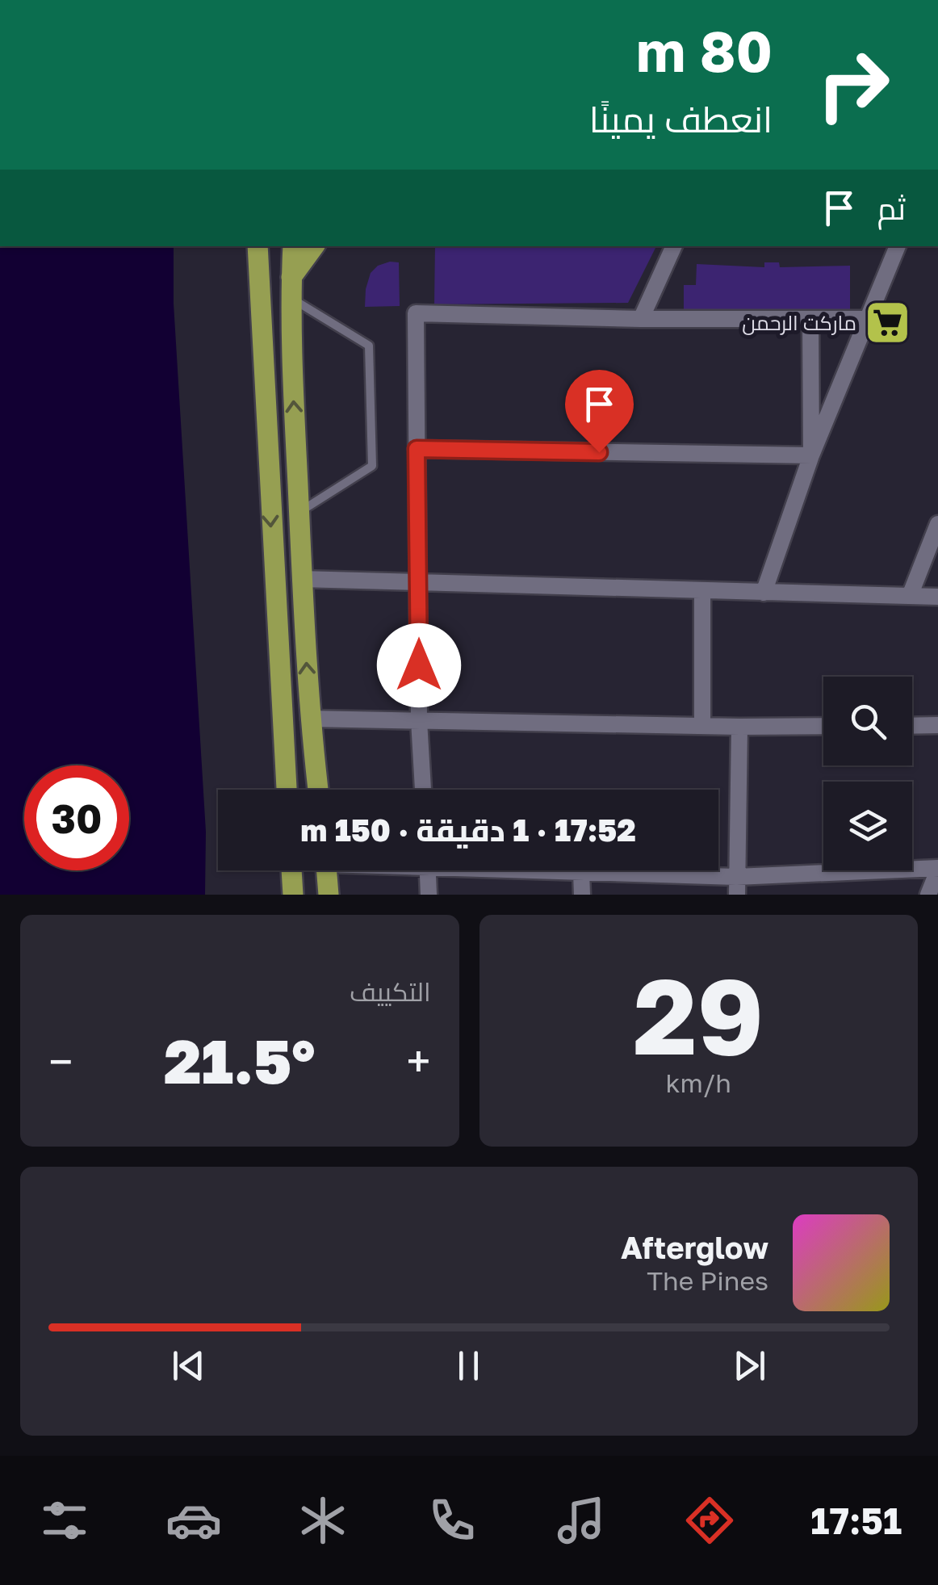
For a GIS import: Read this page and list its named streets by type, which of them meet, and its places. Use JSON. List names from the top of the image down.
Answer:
{
  "places": {
    "supermarket": ["ماركت الرحمن"]
  },
  "page": {
    "turn": ["80 m", "انعطف يمينًا"],
    "then": "ثم",
    "limit": "30",
    "trip": "17:52 · 1 دقيقة · 150 m",
    "tile": [
      ["29", "km/h"],
      "التكييف"
    ],
    "heat": ["−", "21.5°", "+"],
    "song": ["Afterglow", "The Pines"],
    "tabs": "17:51"
  }
}
